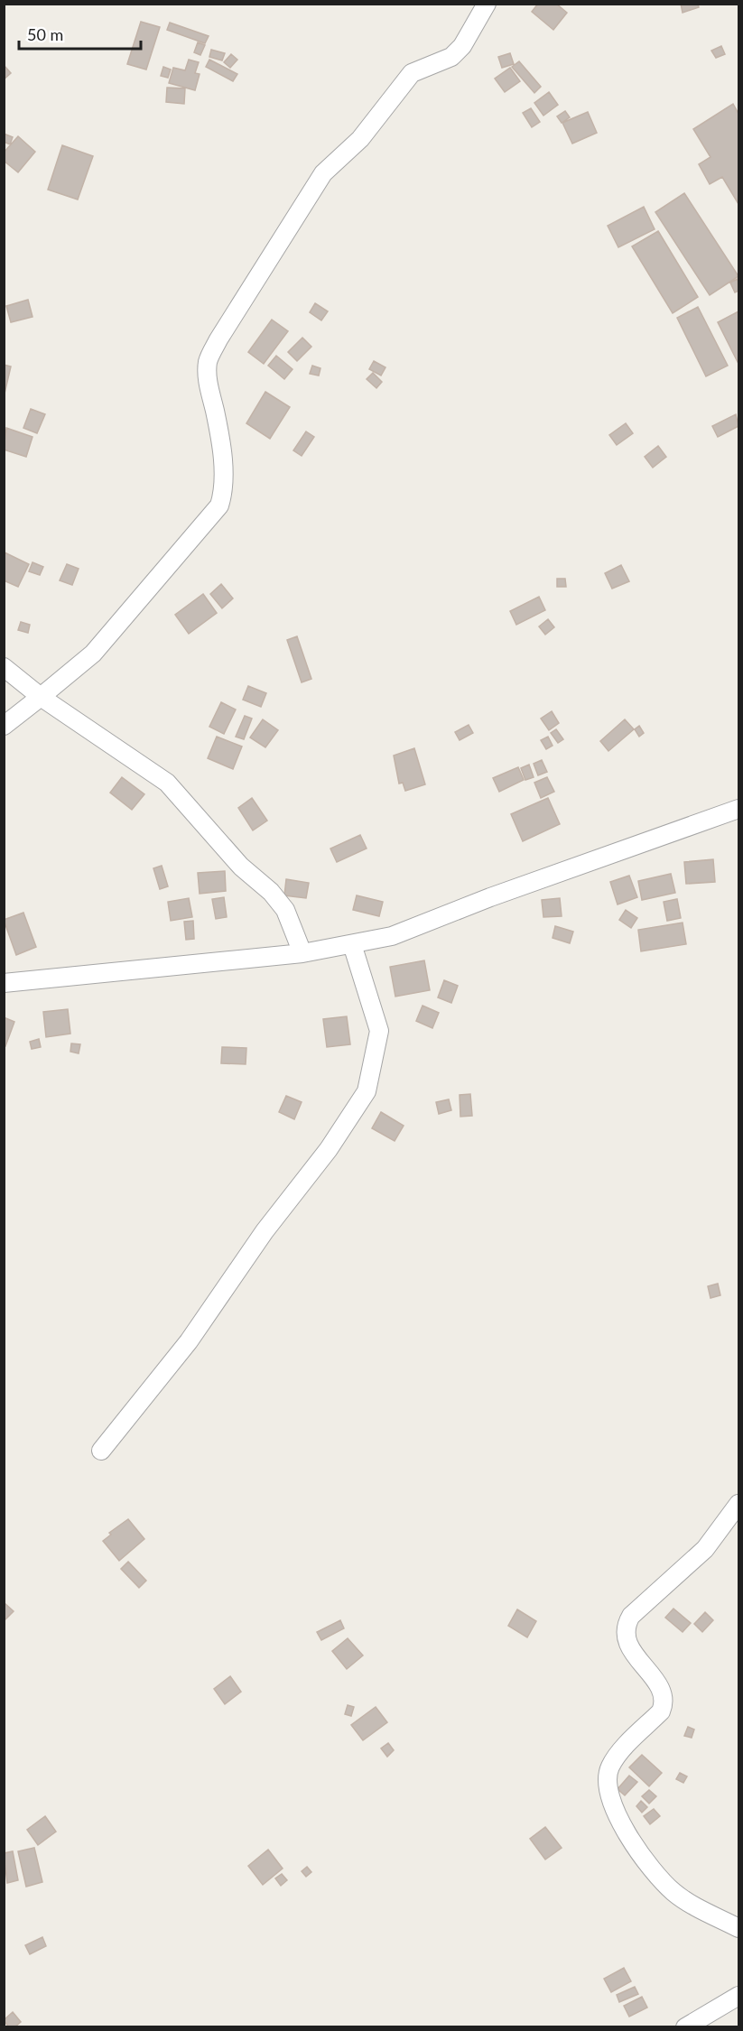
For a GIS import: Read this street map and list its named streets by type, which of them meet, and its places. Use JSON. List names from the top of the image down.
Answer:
{
  "scale_bar": "50 m"
}
